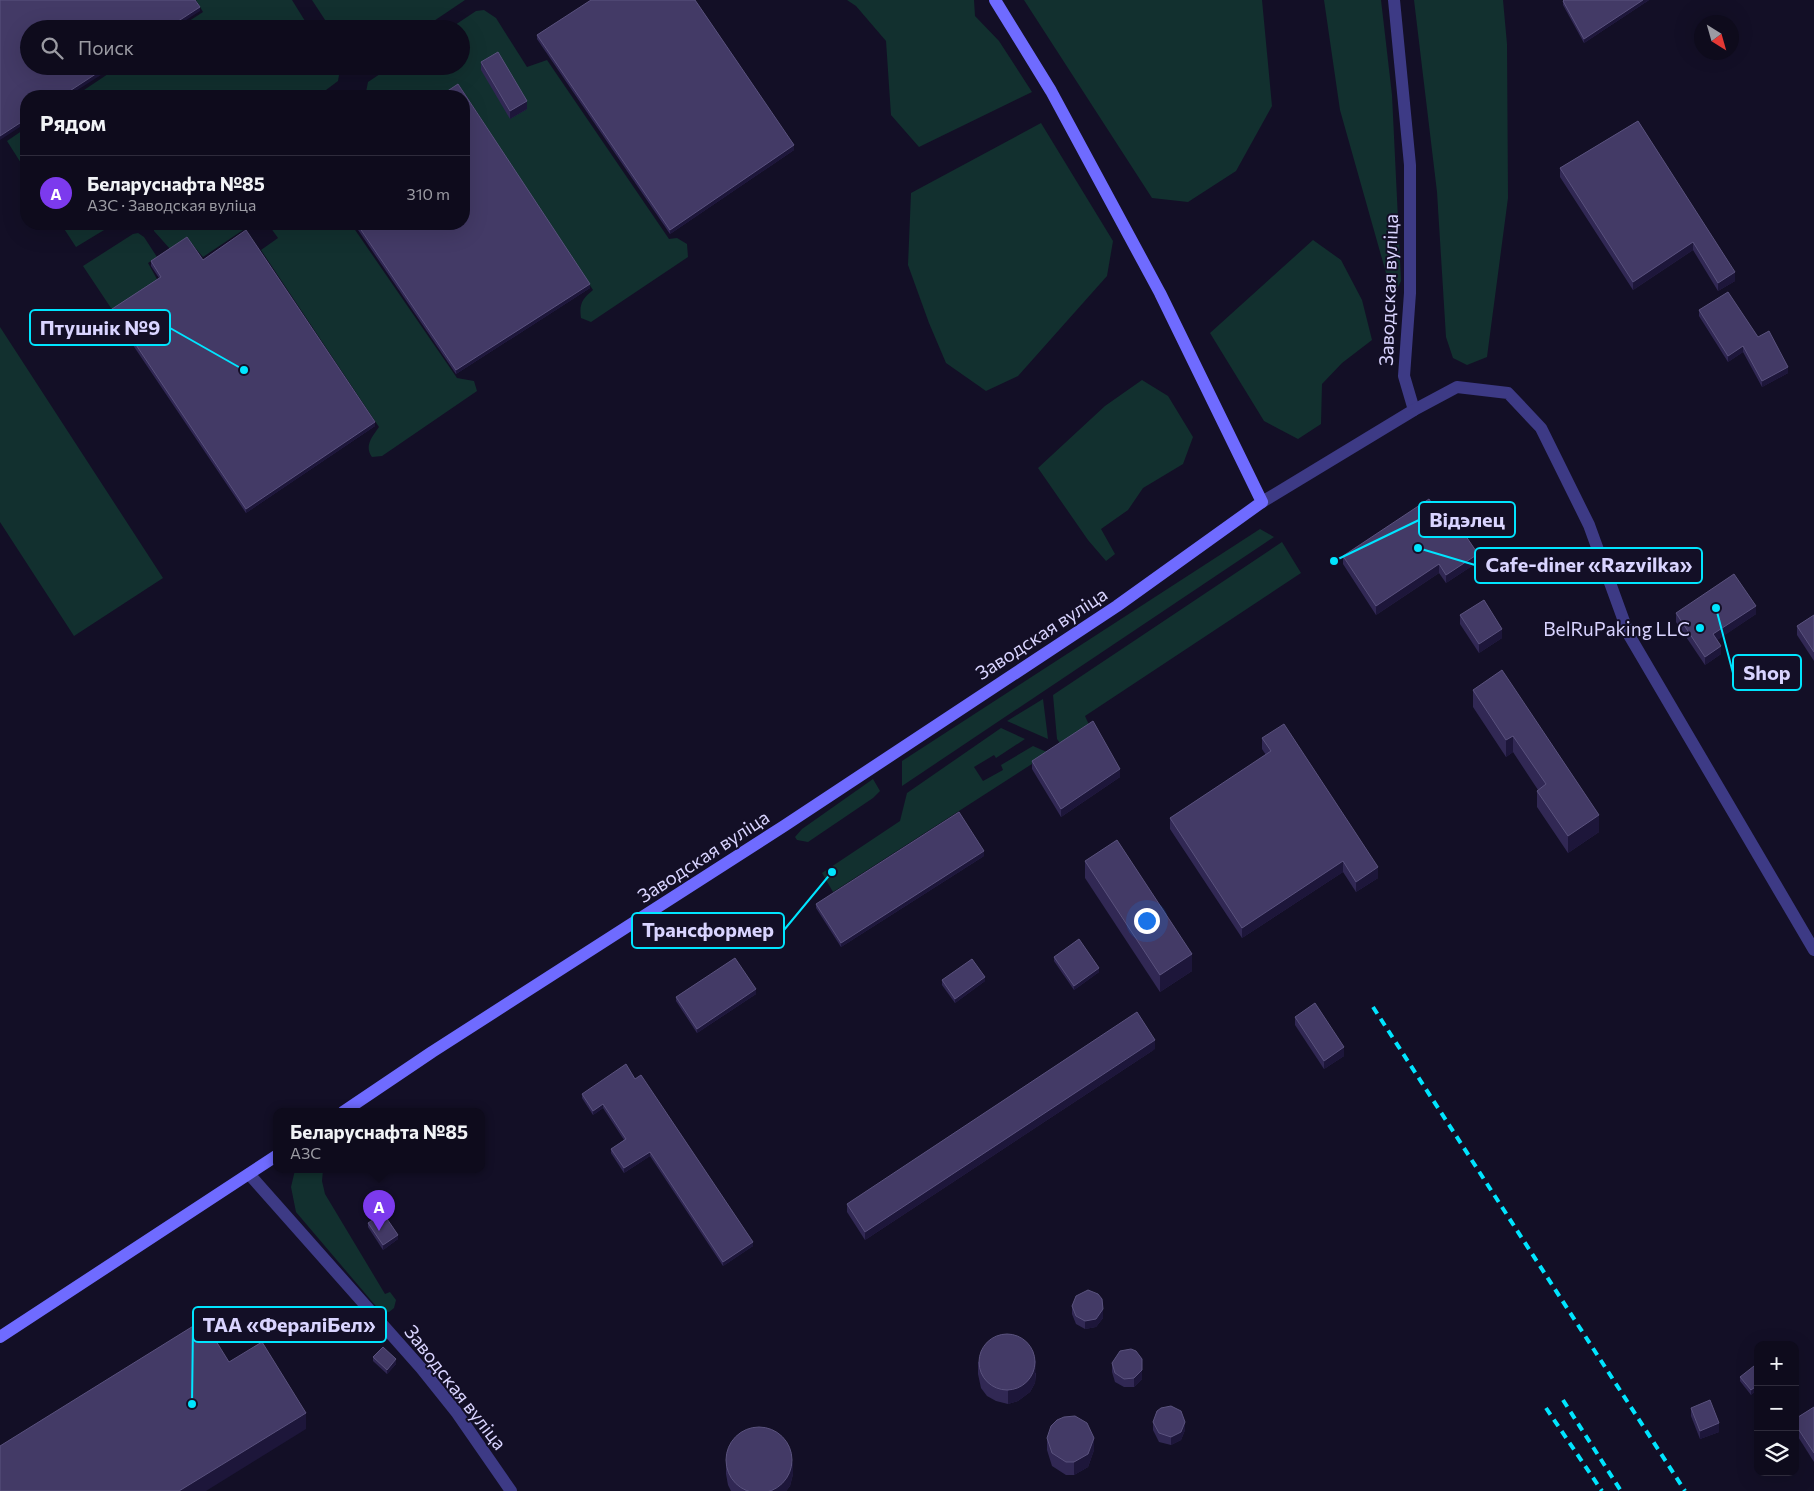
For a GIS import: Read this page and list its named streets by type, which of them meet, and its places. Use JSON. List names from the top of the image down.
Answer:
{
  "streets": {
    "street": ["Заводская вуліца"]
  },
  "places": [
    "Птушнік №9",
    "Cafe-diner «Razvilka»",
    "Відэлец",
    "Shop",
    "BelRuPaking LLC",
    "Трансформер",
    "ТАА «ФераліБел»"
  ],
  "north": "bottom right",
  "page": {
    "search": "Поиск",
    "heading": "Рядом",
    "list": [
      {
        "mark": "A",
        "name": "Беларуснафта №85",
        "note": "АЗС · Заводская вуліца",
        "value": "310 m"
      }
    ],
    "popup": ["Беларуснафта №85", "АЗС"],
    "pins": "A",
    "map_buttons": ["+", "−"]
  }
}
